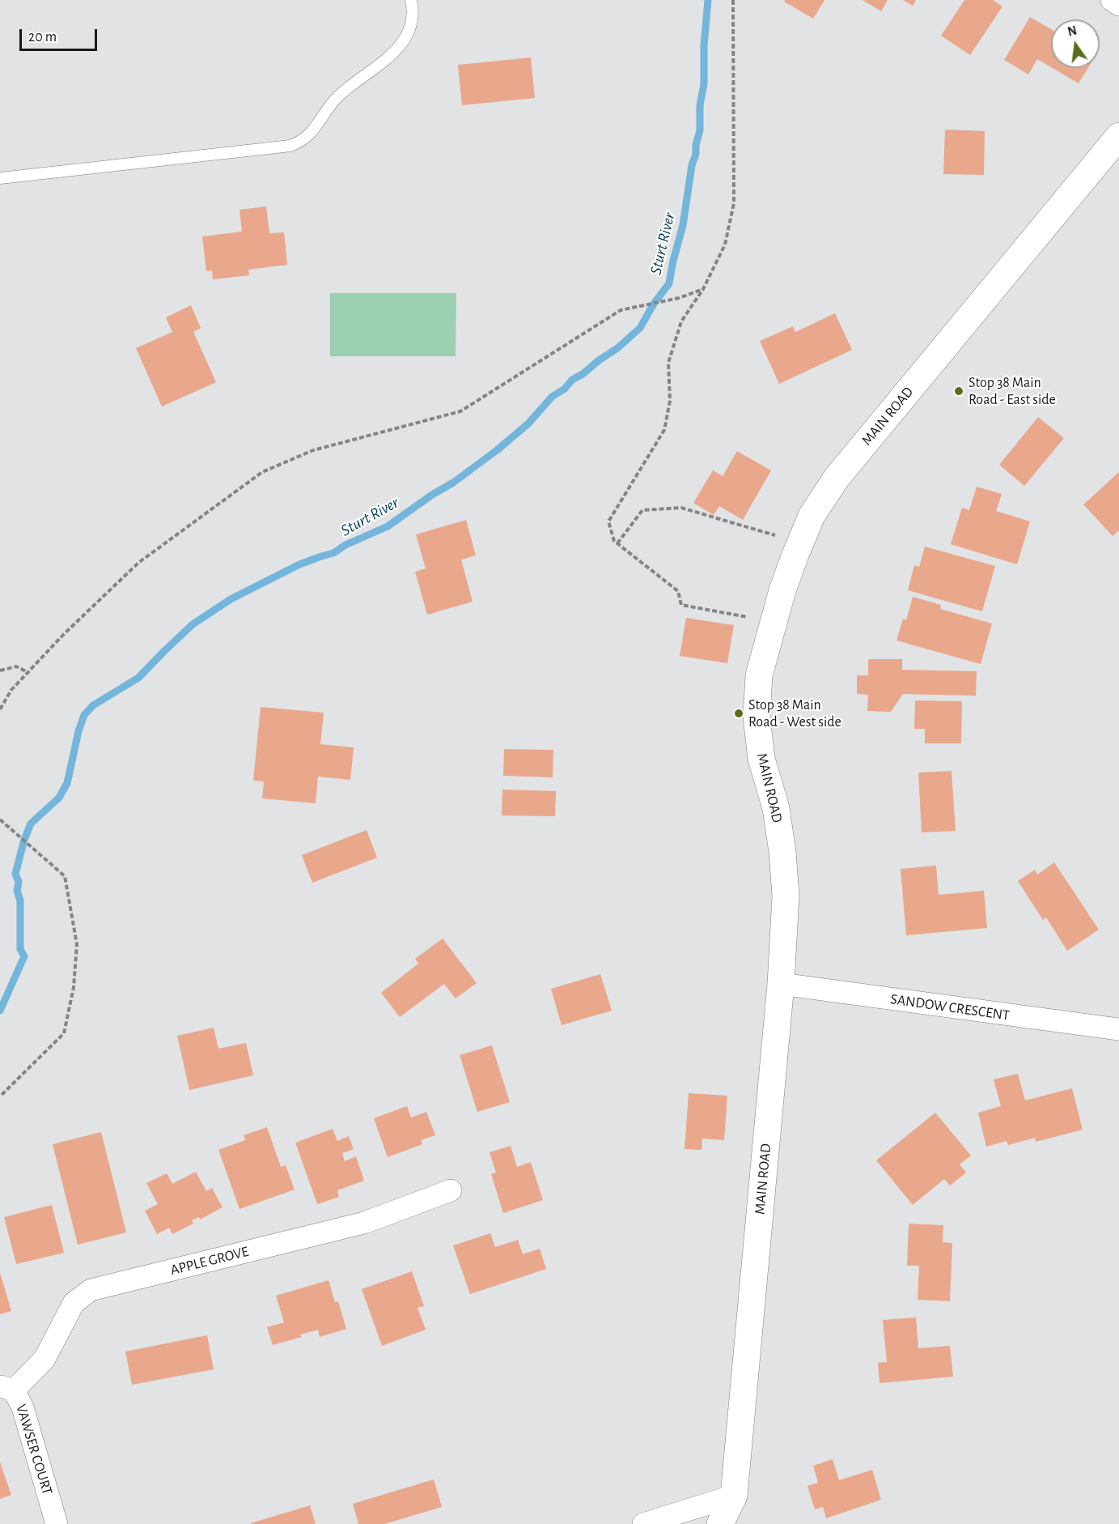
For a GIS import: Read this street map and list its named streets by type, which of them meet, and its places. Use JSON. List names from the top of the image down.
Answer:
{
  "streets": {
    "main road": ["MAIN ROAD"],
    "street": ["SANDOW CRESCENT", "APPLE GROVE", "VAWSER COURT"]
  },
  "crossings": [
    ["MAIN ROAD", "SANDOW CRESCENT"],
    ["APPLE GROVE", "VAWSER COURT"]
  ],
  "water": ["Sturt River"],
  "places": ["Stop 38 Main Road - East side", "Stop 38 Main Road - West side"],
  "scale_bar": "20 m",
  "north": "top"
}
